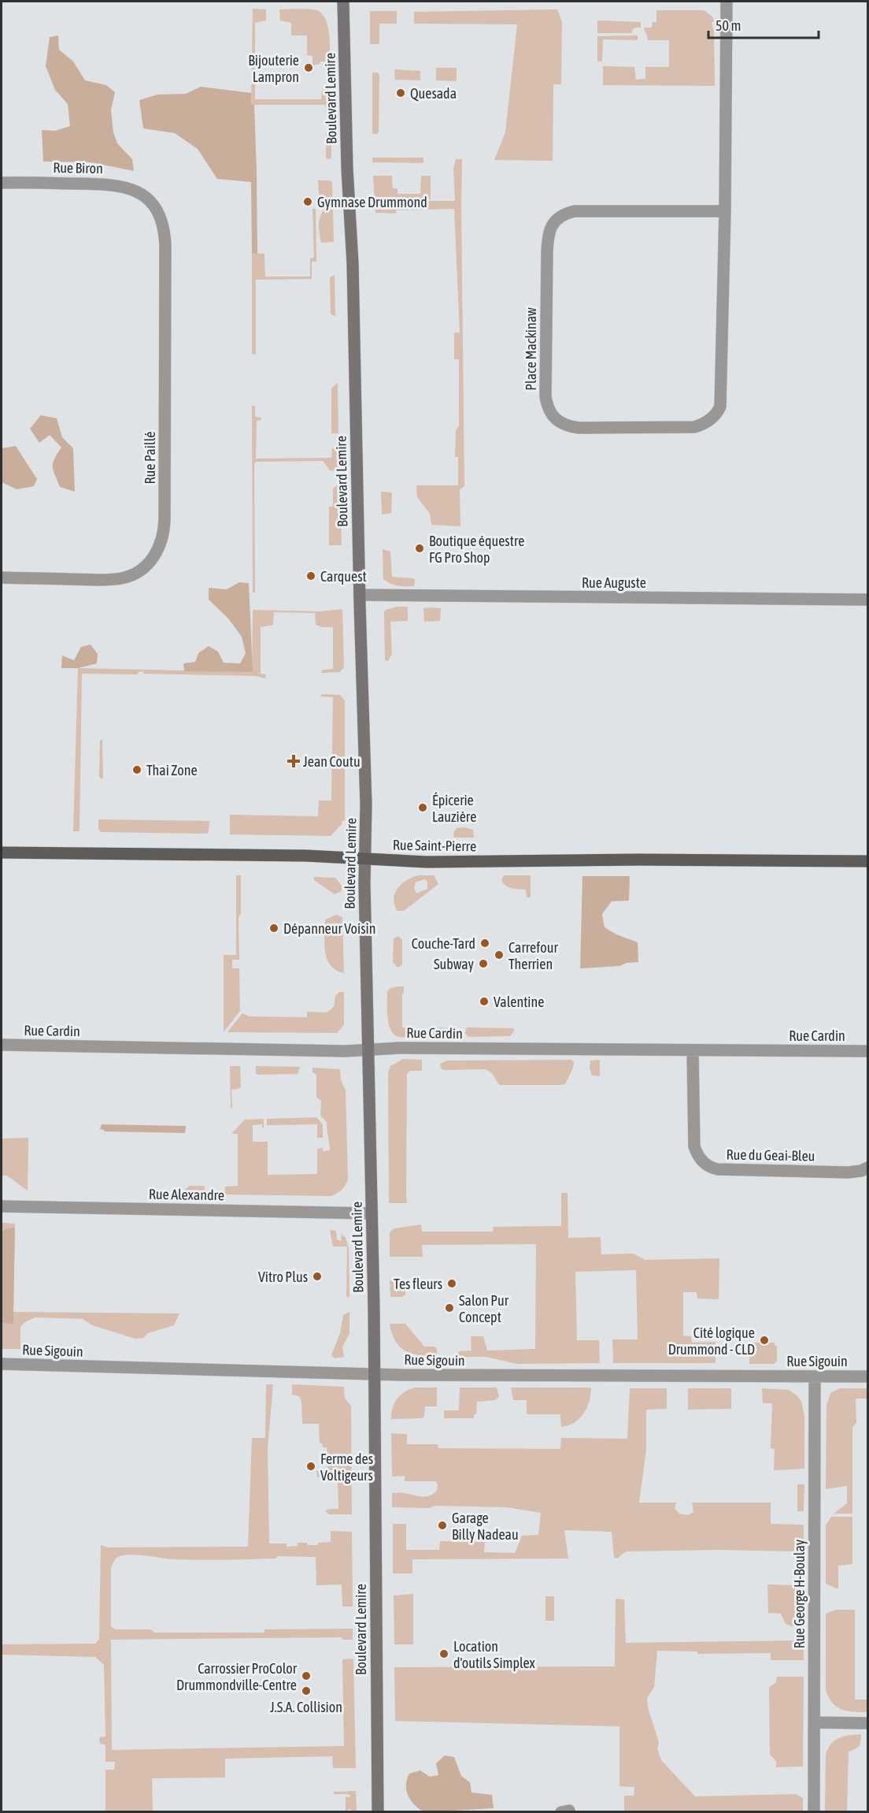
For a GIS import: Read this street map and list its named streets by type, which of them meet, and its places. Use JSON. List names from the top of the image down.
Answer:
{
  "streets": {
    "main road": ["Boulevard Lemire", "Rue Saint-Pierre"],
    "street": [
      "Rue Biron",
      "Place Mackinaw",
      "Rue Paillé",
      "Rue Auguste",
      "Rue Cardin",
      "Rue du Geai-Bleu",
      "Rue Alexandre",
      "Rue Sigouin",
      "Rue George H-Boulay"
    ]
  },
  "crossings": [
    ["Boulevard Lemire", "Rue Auguste"],
    ["Boulevard Lemire", "Rue Saint-Pierre"],
    ["Boulevard Lemire", "Rue Cardin"],
    ["Boulevard Lemire", "Rue Alexandre"],
    ["Boulevard Lemire", "Rue Sigouin"],
    ["Rue Biron", "Rue Paillé"],
    ["Rue Cardin", "Rue du Geai-Bleu"],
    ["Rue Sigouin", "Rue George H-Boulay"]
  ],
  "places": {
    "other": [
      "Bijouterie Lampron",
      "Quesada",
      "Gymnase Drummond",
      "Boutique équestre FG Pro Shop",
      "Carquest",
      "Thai Zone",
      "Épicerie Lauzière",
      "Dépanneur Voisin",
      "Couche-Tard",
      "Carrefour Therrien",
      "Subway",
      "Valentine",
      "Vitro Plus",
      "Tes fleurs",
      "Salon Pur Concept",
      "Cité logique Drummond - CLD",
      "Ferme des Voltigeurs",
      "Garage Billy Nadeau",
      "Location d'outils Simplex",
      "Carrossier ProColor Drummondville-Centre",
      "J.S.A. Collision"
    ],
    "health": ["Jean Coutu"]
  },
  "scale_bar": "50 m"
}
